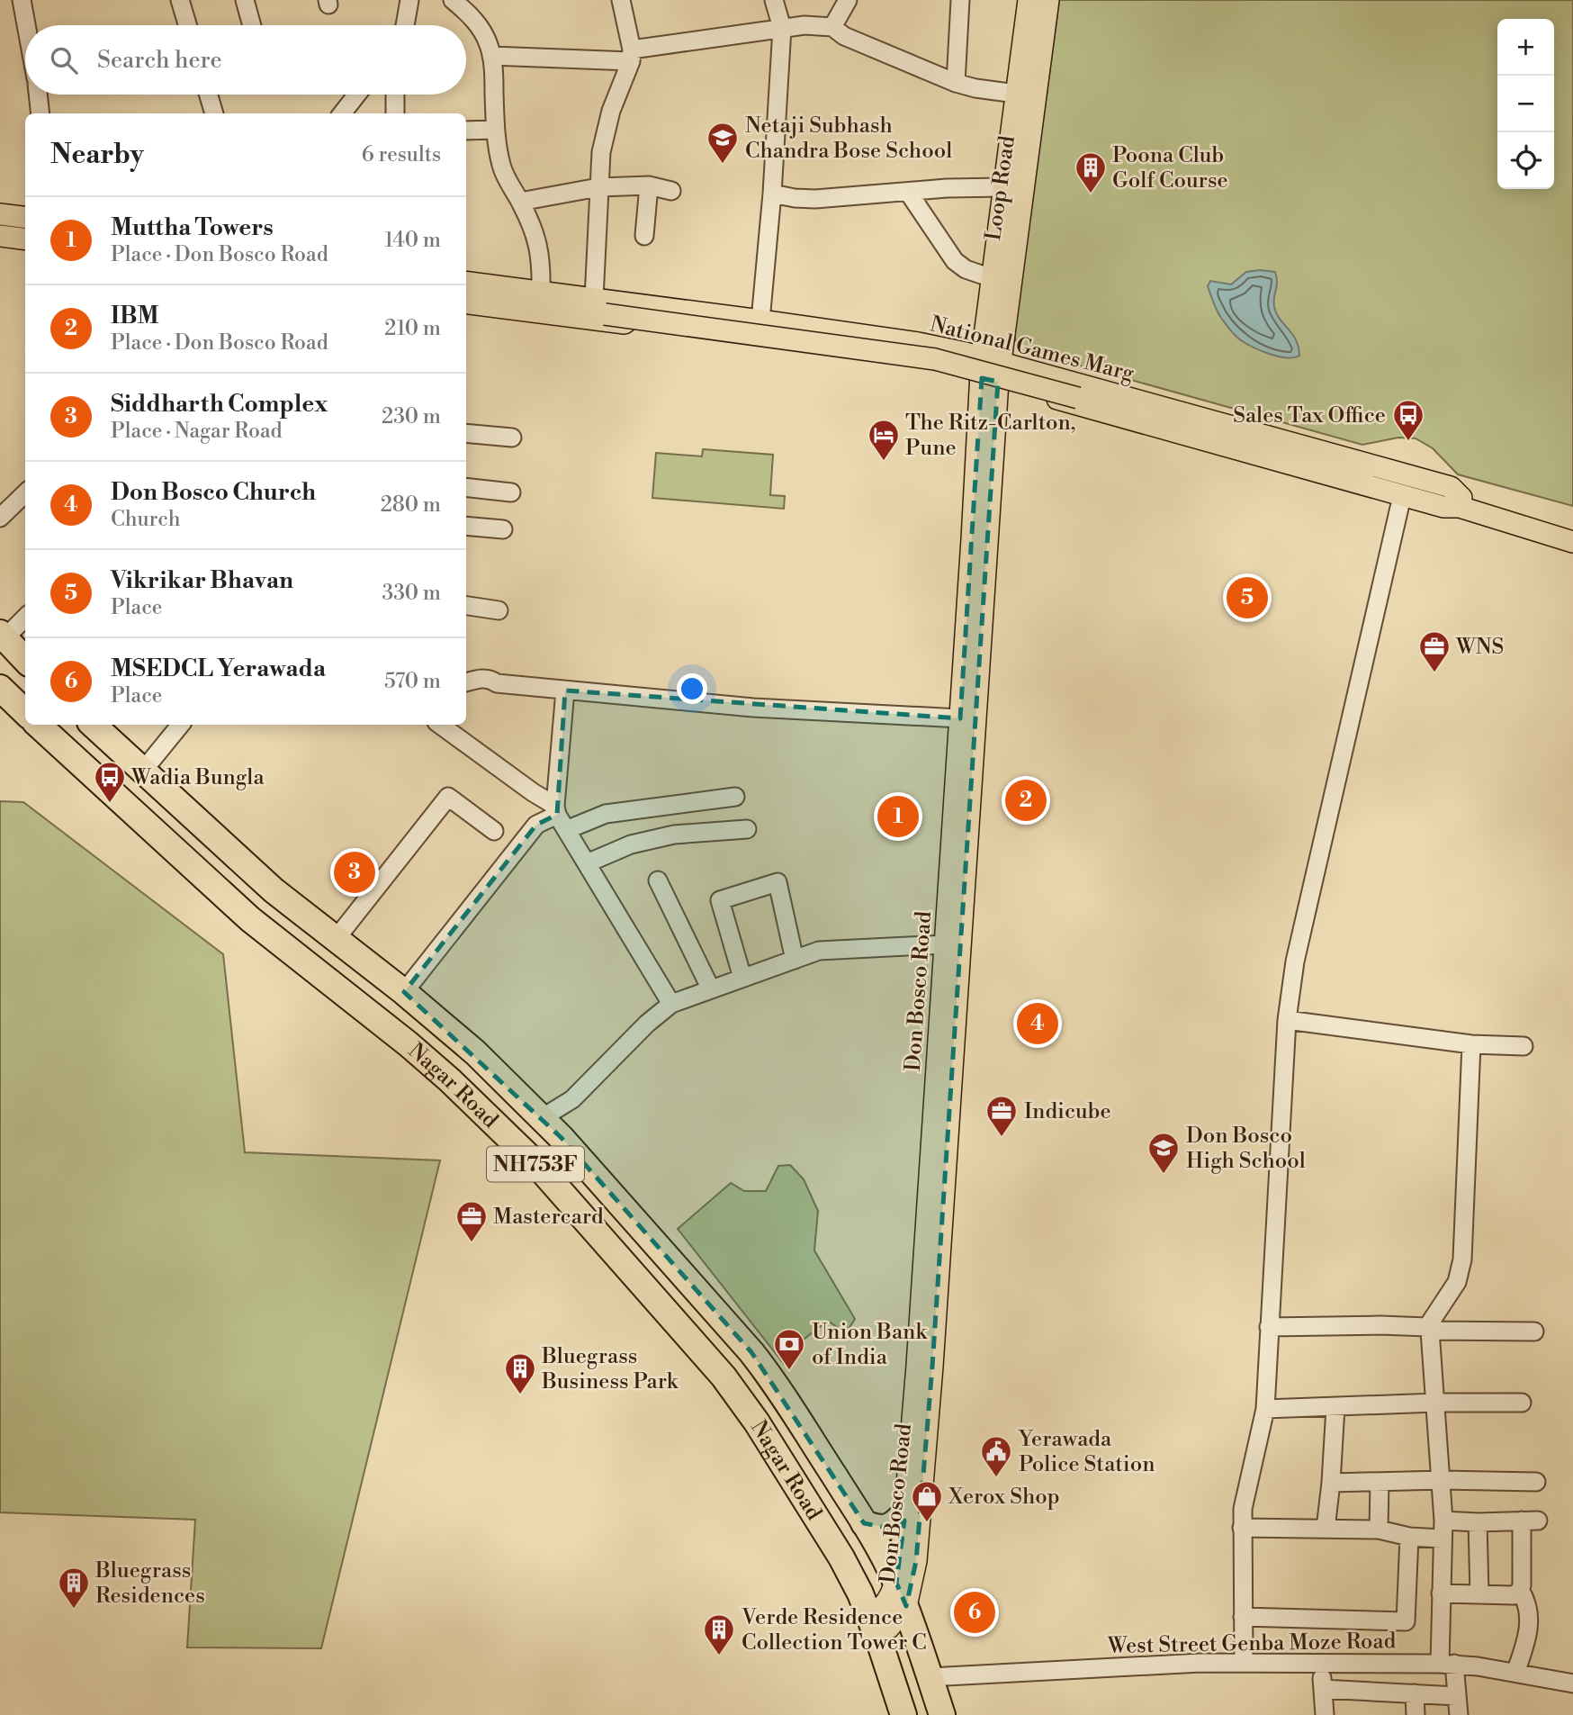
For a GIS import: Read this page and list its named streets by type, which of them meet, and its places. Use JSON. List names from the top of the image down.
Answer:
{
  "streets": {
    "highway": ["Nagar Road", "NH753F"],
    "main road": ["Loop Road", "National Games Marg", "Don Bosco Road"],
    "street": ["West Street Genba Moze Road"]
  },
  "crossings": [
    ["Loop Road", "National Games Marg"],
    ["Loop Road", "Don Bosco Road"],
    ["National Games Marg", "Don Bosco Road"],
    ["Don Bosco Road", "Nagar Road"],
    ["Nagar Road", "West Street Genba Moze Road"]
  ],
  "places": {
    "school or university": ["Netaji Subhash Chandra Bose School", "Don Bosco High School"],
    "building": [
      "Poona Club Golf Course",
      "Bluegrass Business Park",
      "Bluegrass Residences",
      "Verde Residence Collection Tower C"
    ],
    "bus stop": ["Sales Tax Office", "Wadia Bungla"],
    "hotel": ["The Ritz-Carlton, Pune"],
    "office": ["WNS", "Indicube", "Mastercard"],
    "bank": ["Union Bank of India"],
    "public building": ["Yerawada Police Station"],
    "shop": ["Xerox Shop"]
  },
  "page": {
    "map_buttons": ["+", "−"],
    "search": "Search here",
    "heading": ["Nearby", "6 results"],
    "list": [
      {
        "mark": "1",
        "name": "Muttha Towers",
        "note": "Place · Don Bosco Road",
        "value": "140 m"
      },
      {
        "mark": "2",
        "name": "IBM",
        "note": "Place · Don Bosco Road",
        "value": "210 m"
      },
      {
        "mark": "3",
        "name": "Siddharth Complex",
        "note": "Place · Nagar Road",
        "value": "230 m"
      },
      {
        "mark": "4",
        "name": "Don Bosco Church",
        "note": "Church",
        "value": "280 m"
      },
      {
        "mark": "5",
        "name": "Vikrikar Bhavan",
        "note": "Place",
        "value": "330 m"
      },
      {
        "mark": "6",
        "name": "MSEDCL Yerawada",
        "note": "Place",
        "value": "570 m"
      }
    ],
    "pins": [
      "5",
      "2",
      "1",
      "3",
      "4",
      "6"
    ]
  }
}
